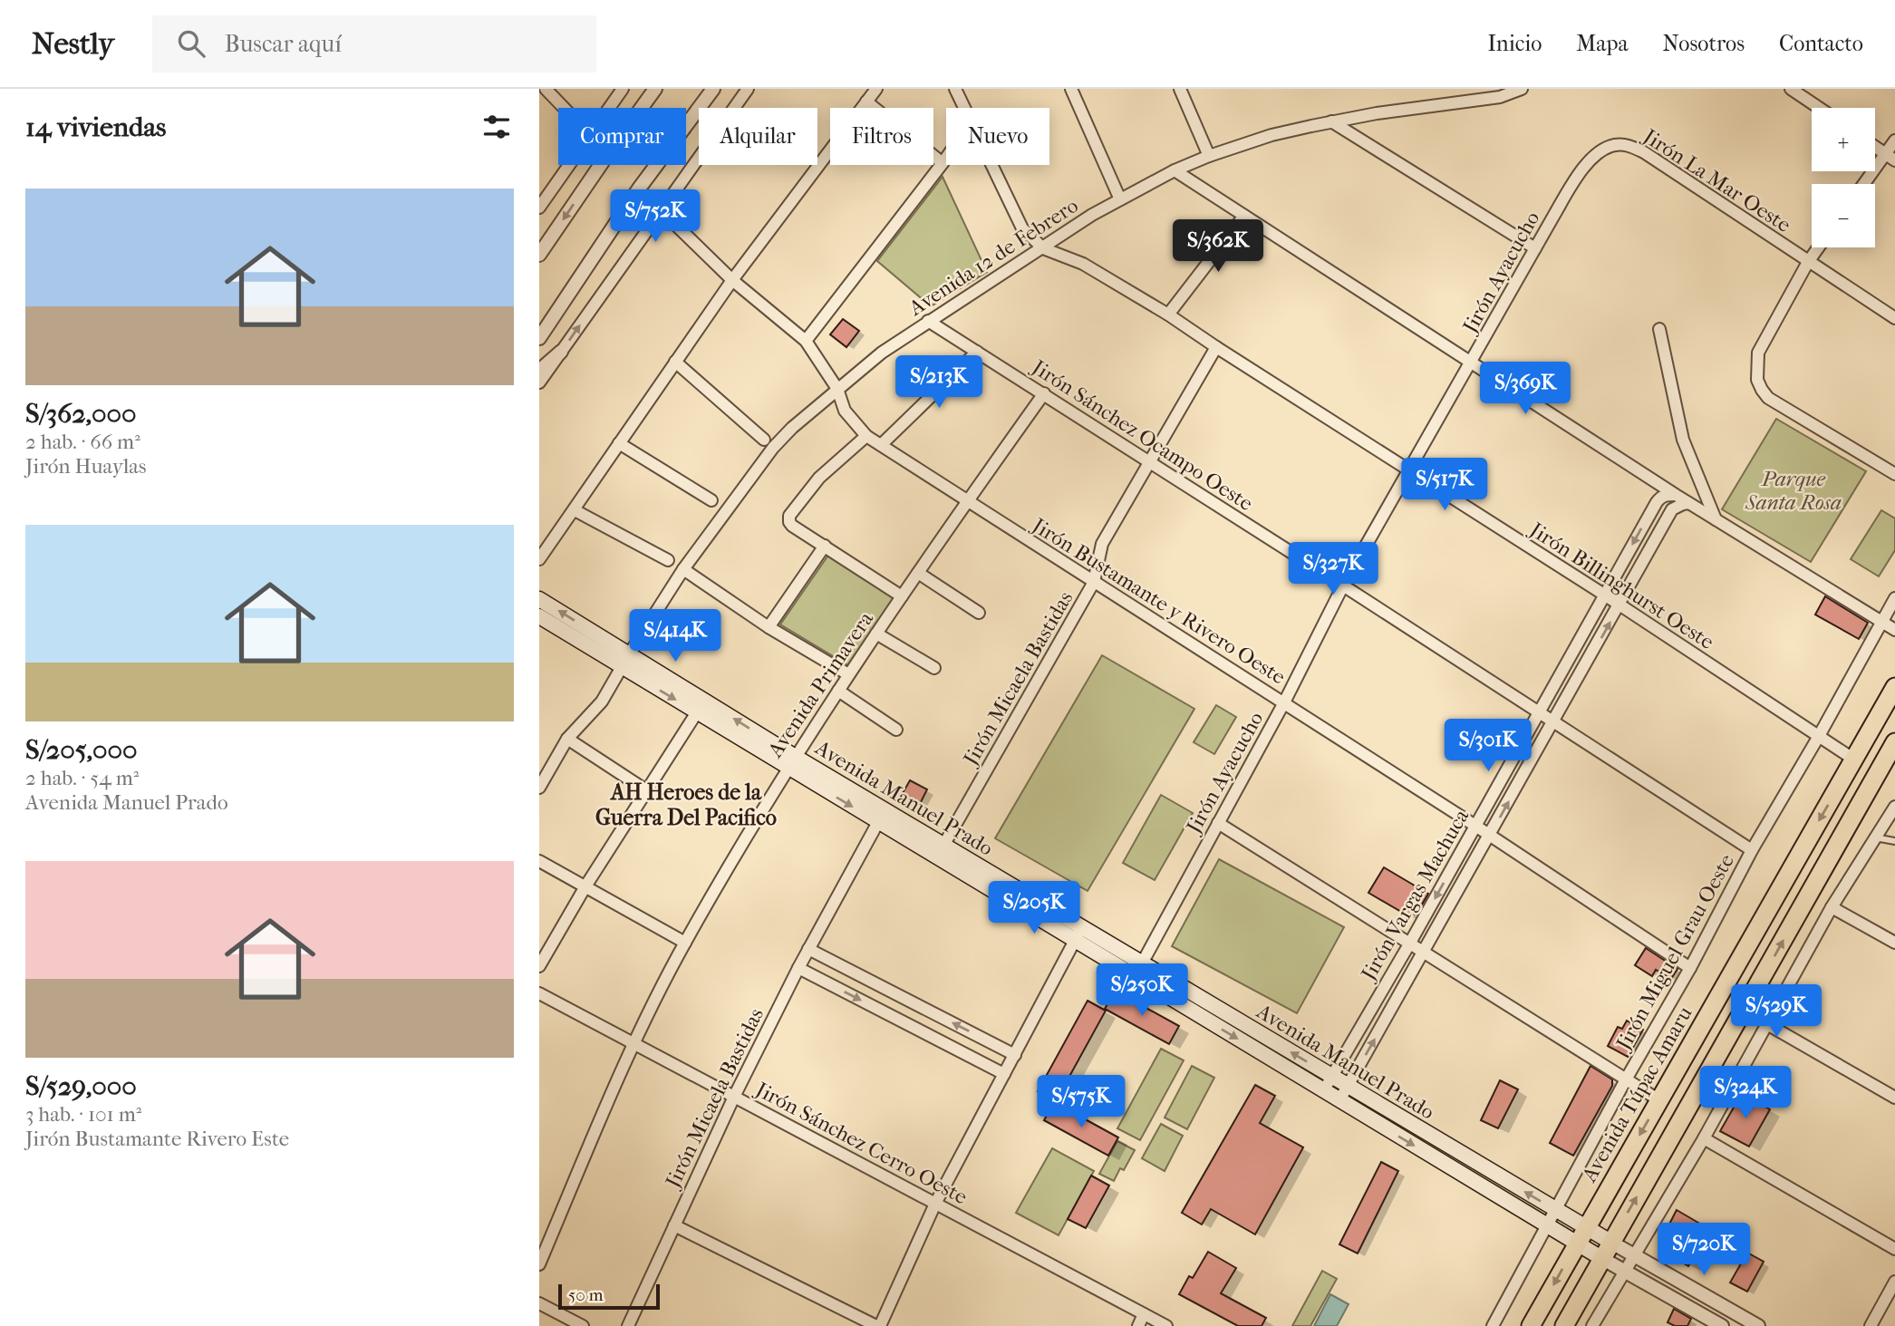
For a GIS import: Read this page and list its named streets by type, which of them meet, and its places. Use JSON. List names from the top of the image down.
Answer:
{
  "streets": {
    "highway": ["Avenida Túpac Amaru"],
    "main road": ["Avenida Manuel Prado"],
    "street": [
      "Jirón La Mar Oeste",
      "Avenida 12 de Febrero",
      "Jirón Ayacucho",
      "Jirón Sánchez Ocampo Oeste",
      "Jirón Billinghurst Oeste",
      "Jirón Bustamante y Rivero Oeste",
      "Jirón Micaela Bastidas",
      "Avenida Primavera",
      "Jirón Vargas Machuca",
      "Jirón Miguel Grau Oeste",
      "Jirón Sánchez Cerro Oeste"
    ]
  },
  "crossings": [
    ["Jirón La Mar Oeste", "Jirón Ayacucho"],
    ["Avenida 12 de Febrero", "Jirón Sánchez Ocampo Oeste"],
    ["Avenida 12 de Febrero", "Jirón Billinghurst Oeste"],
    ["Avenida 12 de Febrero", "Jirón Bustamante y Rivero Oeste"],
    ["Avenida 12 de Febrero", "Avenida Manuel Prado"],
    ["Jirón Ayacucho", "Jirón Sánchez Ocampo Oeste"],
    ["Jirón Ayacucho", "Jirón Billinghurst Oeste"],
    ["Jirón Ayacucho", "Jirón Bustamante y Rivero Oeste"],
    ["Jirón Ayacucho", "Avenida Manuel Prado"],
    ["Jirón Sánchez Ocampo Oeste", "Jirón Micaela Bastidas"],
    ["Jirón Sánchez Ocampo Oeste", "Avenida Primavera"],
    ["Jirón Sánchez Ocampo Oeste", "Jirón Vargas Machuca"],
    ["Jirón Sánchez Ocampo Oeste", "Jirón Miguel Grau Oeste"],
    ["Jirón Billinghurst Oeste", "Jirón Micaela Bastidas"],
    ["Jirón Billinghurst Oeste", "Jirón Vargas Machuca"],
    ["Jirón Billinghurst Oeste", "Jirón Miguel Grau Oeste"],
    ["Jirón Billinghurst Oeste", "Avenida Túpac Amaru"],
    ["Jirón Bustamante y Rivero Oeste", "Jirón Micaela Bastidas"],
    ["Jirón Bustamante y Rivero Oeste", "Avenida Primavera"],
    ["Jirón Bustamante y Rivero Oeste", "Jirón Vargas Machuca"],
    ["Jirón Bustamante y Rivero Oeste", "Jirón Miguel Grau Oeste"],
    ["Jirón Micaela Bastidas", "Avenida Manuel Prado"],
    ["Jirón Micaela Bastidas", "Jirón Sánchez Cerro Oeste"],
    ["Avenida Primavera", "Avenida Manuel Prado"],
    ["Avenida Primavera", "Jirón Sánchez Cerro Oeste"],
    ["Avenida Manuel Prado", "Jirón Vargas Machuca"],
    ["Avenida Manuel Prado", "Jirón Miguel Grau Oeste"],
    ["Avenida Manuel Prado", "Avenida Túpac Amaru"]
  ],
  "districts": ["AH Heroes de la Guerra Del Pacifico"],
  "parks": ["Parque Santa Rosa"],
  "scale_bar": "50 m",
  "page": {
    "header": "Nestly",
    "search": "Buscar aquí",
    "nav": [
      "Inicio",
      "Mapa",
      "Nosotros",
      "Contacto"
    ],
    "heading": "14 viviendas",
    "map_buttons": ["+", "−"],
    "chip": [
      "Comprar",
      "Alquilar",
      "Filtros",
      "Nuevo"
    ],
    "list": [
      {
        "name": "S/362,000",
        "note": "2 hab. · 66 m² · Jirón Huaylas"
      },
      {
        "name": "S/205,000",
        "note": "2 hab. · 54 m² · Avenida Manuel Prado"
      },
      {
        "name": "S/529,000",
        "note": "3 hab. · 101 m² · Jirón Bustamante Rivero Este"
      }
    ],
    "price": [
      "S/752K",
      "S/362K",
      "S/213K",
      "S/369K",
      "S/517K",
      "S/327K",
      "S/414K",
      "S/301K",
      "S/205K",
      "S/250K",
      "S/529K",
      "S/324K",
      "S/575K",
      "S/720K"
    ],
    "scale": "50 m"
  }
}
